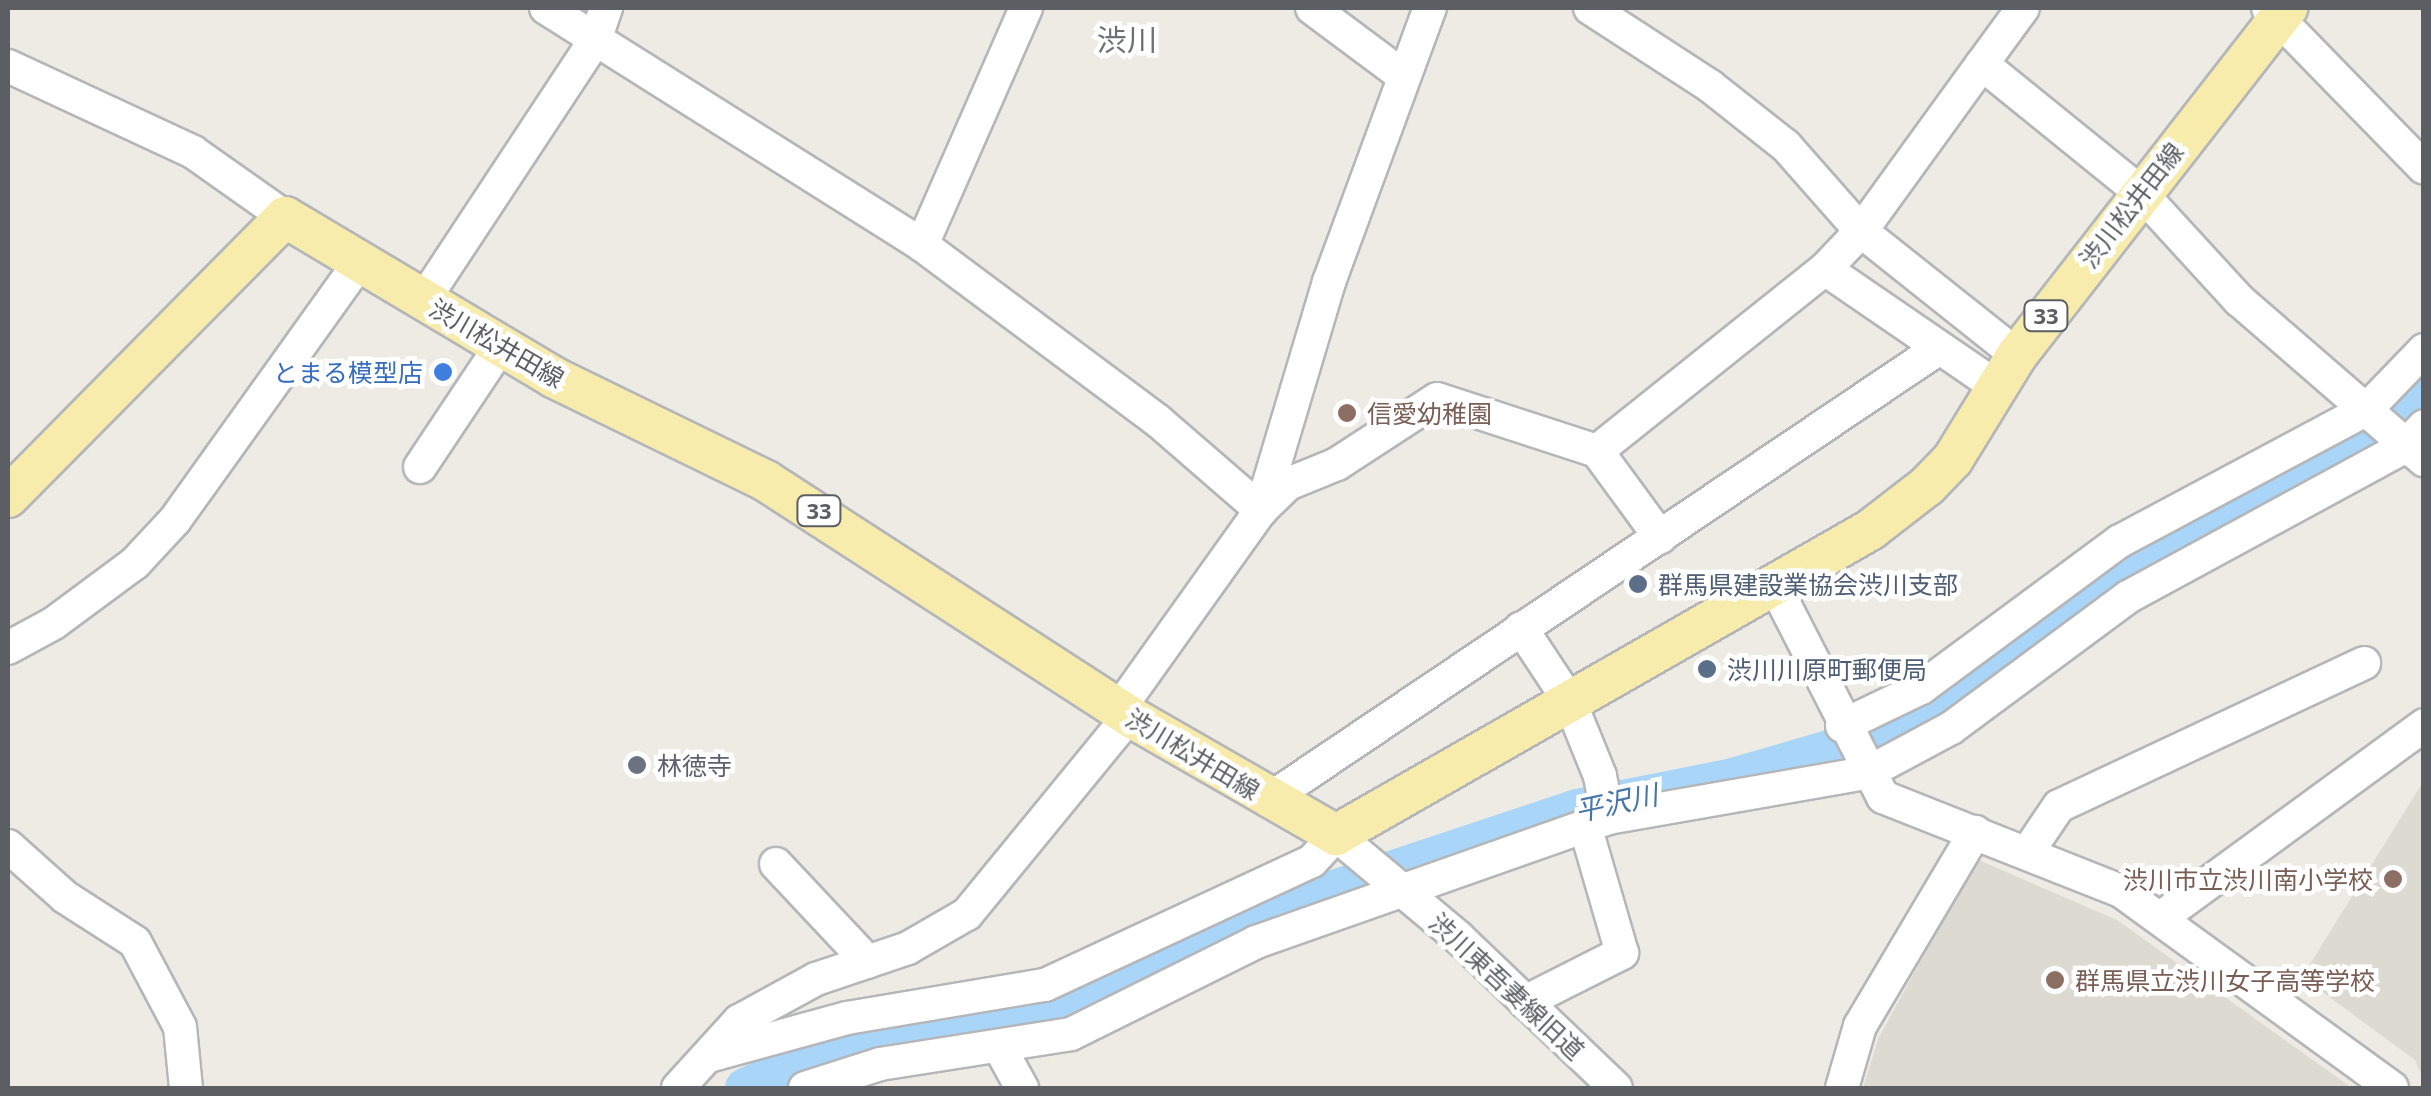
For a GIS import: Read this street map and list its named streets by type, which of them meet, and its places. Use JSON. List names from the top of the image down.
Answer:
{
  "streets": {
    "main road": ["渋川松井田線", "33"],
    "street": ["渋川東吾妻線旧道"]
  },
  "crossings": [
    ["渋川松井田線", "渋川東吾妻線旧道"]
  ],
  "districts": ["渋川"],
  "water": ["平沢川"],
  "places": [
    "とまる模型店",
    "信愛幼稚園",
    "群馬県建設業協会渋川支部",
    "渋川川原町郵便局",
    "林徳寺",
    "渋川市立渋川南小学校",
    "群馬県立渋川女子高等学校"
  ]
}
